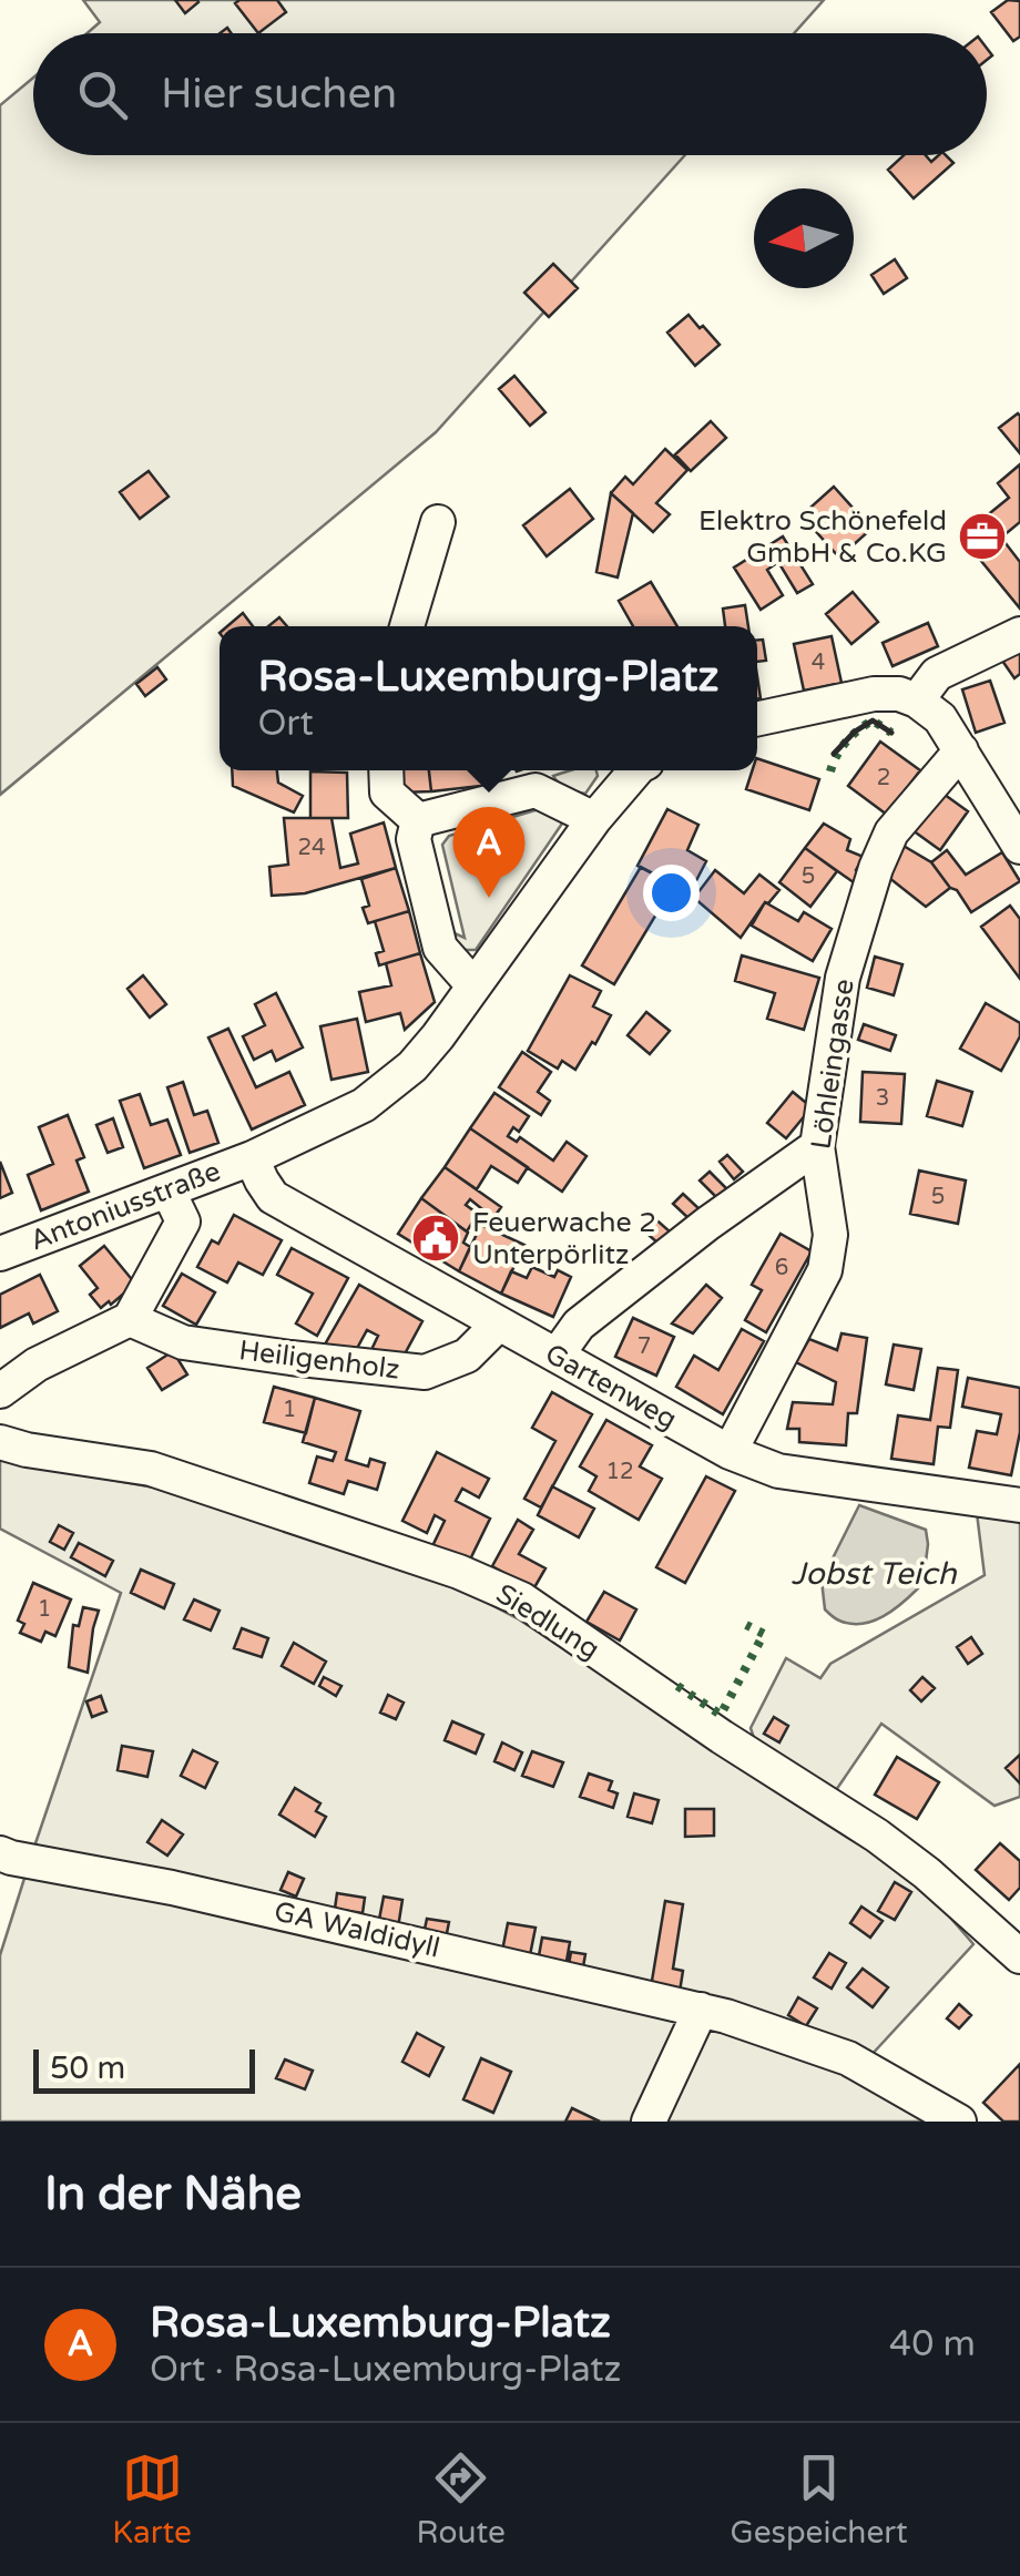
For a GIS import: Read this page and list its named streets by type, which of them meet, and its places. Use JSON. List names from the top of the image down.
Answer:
{
  "streets": {
    "street": [
      "Löhleingasse",
      "Antoniusstraße",
      "Heiligenholz",
      "Gartenweg",
      "Siedlung",
      "GA Waldidyll"
    ]
  },
  "crossings": [
    ["Löhleingasse", "Gartenweg"],
    ["Antoniusstraße", "Gartenweg"],
    ["Heiligenholz", "Gartenweg"]
  ],
  "water": ["Jobst Teich"],
  "places": {
    "office": ["Elektro Schönefeld GmbH & Co.KG"],
    "public building": ["Feuerwache 2 Unterpörlitz"]
  },
  "house_numbers": [
    "4",
    "2",
    "24",
    "5",
    "3",
    "5",
    "6",
    "7",
    "1",
    "12",
    "1"
  ],
  "scale_bar": "50 m",
  "north": "left",
  "page": {
    "search": "Hier suchen",
    "popup": ["Rosa-Luxemburg-Platz", "Ort"],
    "pins": "A",
    "scale": "50 m",
    "heading": "In der Nähe",
    "list": [
      {
        "mark": "A",
        "name": "Rosa-Luxemburg-Platz",
        "note": "Ort · Rosa-Luxemburg-Platz",
        "value": "40 m"
      }
    ],
    "nav": ["Karte", "Route", "Gespeichert"]
  }
}
